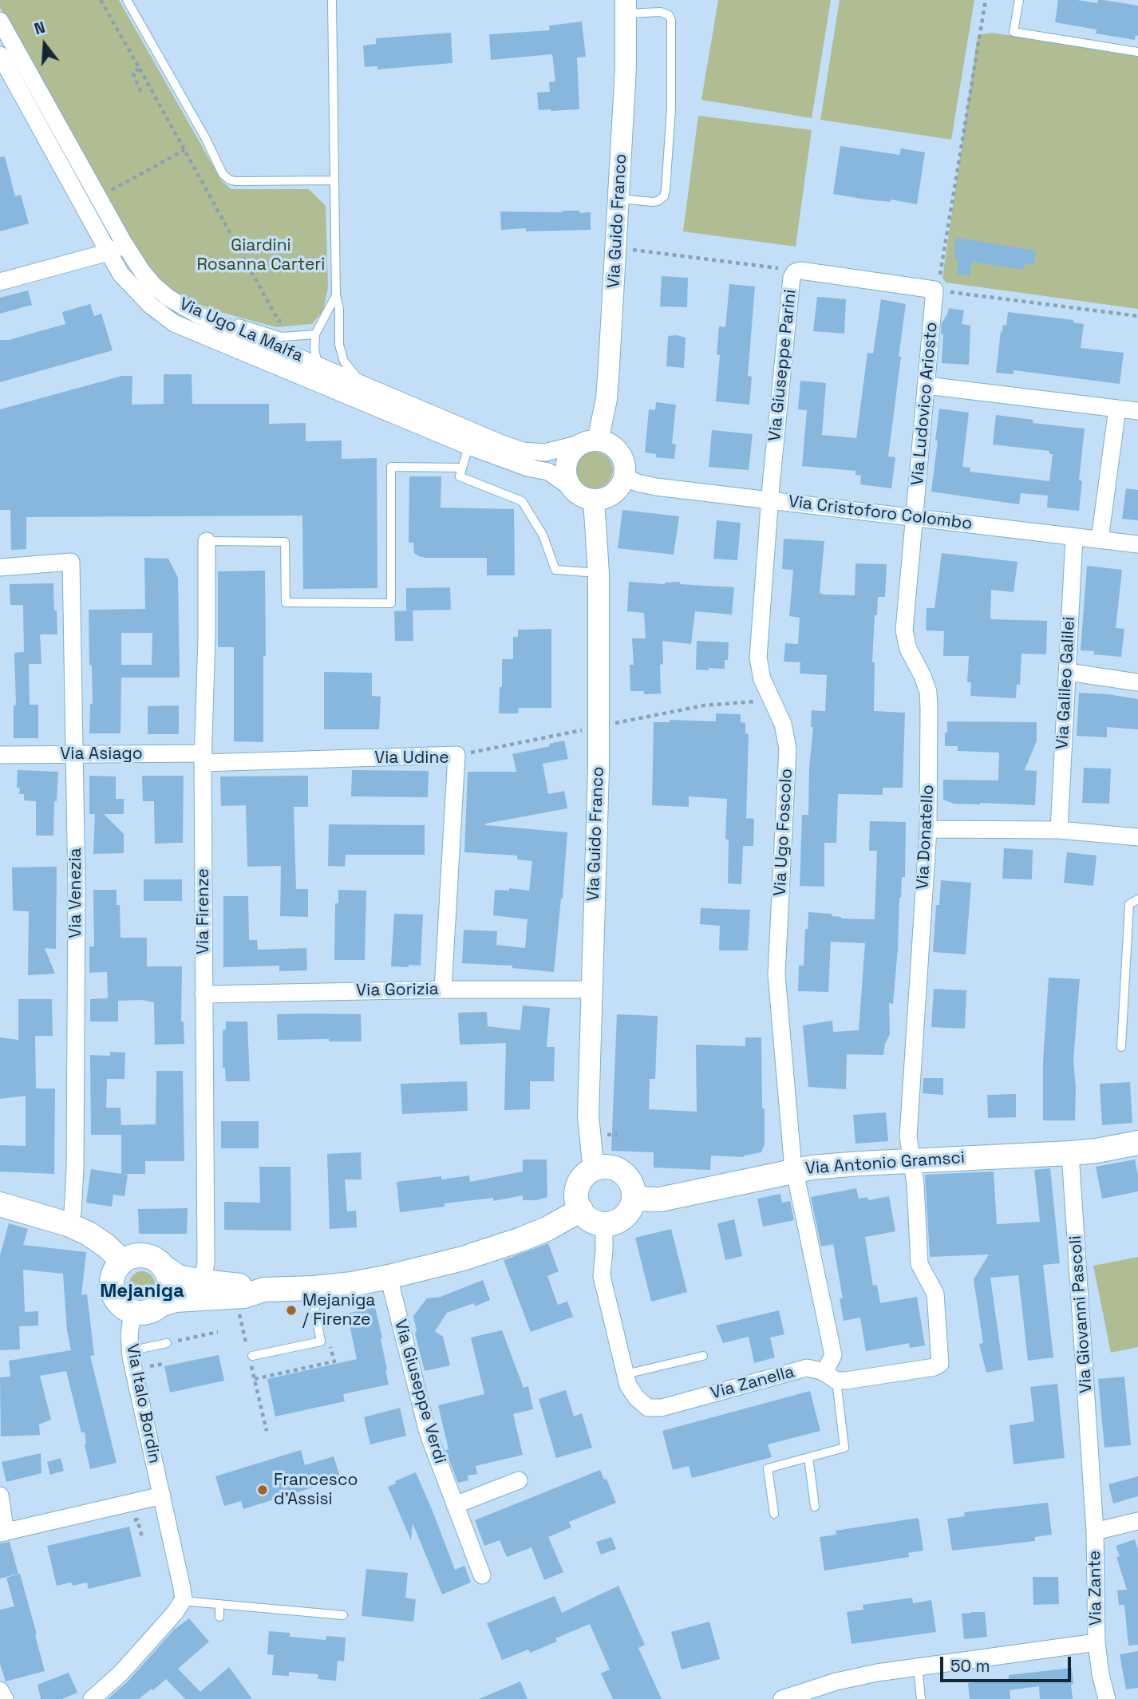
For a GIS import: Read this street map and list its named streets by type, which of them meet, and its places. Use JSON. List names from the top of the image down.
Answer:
{
  "streets": {
    "main road": ["Via Antonio Gramsci"],
    "street": [
      "Via Guido Franco",
      "Via Ugo La Malfa",
      "Via Giuseppe Parini",
      "Via Ludovico Ariosto",
      "Via Cristoforo Colombo",
      "Via Galileo Galilei",
      "Via Asiago",
      "Via Udine",
      "Via Ugo Foscolo",
      "Via Donatello",
      "Via Venezia",
      "Via Firenze",
      "Via Gorizia",
      "Via Giovanni Pascoli",
      "Via Zanella",
      "Via Giuseppe Verdi",
      "Via Italo Bordin",
      "Via Zante"
    ]
  },
  "crossings": [
    ["Via Guido Franco", "Via Ugo La Malfa"],
    ["Via Guido Franco", "Via Cristoforo Colombo"],
    ["Via Guido Franco", "Via Gorizia"],
    ["Via Guido Franco", "Via Antonio Gramsci"],
    ["Via Guido Franco", "Via Zanella"],
    ["Via Ugo La Malfa", "Via Cristoforo Colombo"],
    ["Via Giuseppe Parini", "Via Ludovico Ariosto"],
    ["Via Giuseppe Parini", "Via Cristoforo Colombo"],
    ["Via Giuseppe Parini", "Via Ugo Foscolo"],
    ["Via Ludovico Ariosto", "Via Cristoforo Colombo"],
    ["Via Ludovico Ariosto", "Via Donatello"],
    ["Via Cristoforo Colombo", "Via Galileo Galilei"],
    ["Via Cristoforo Colombo", "Via Ugo Foscolo"],
    ["Via Cristoforo Colombo", "Via Donatello"],
    ["Via Asiago", "Via Udine"],
    ["Via Asiago", "Via Venezia"],
    ["Via Asiago", "Via Firenze"],
    ["Via Udine", "Via Firenze"],
    ["Via Udine", "Via Gorizia"],
    ["Via Ugo Foscolo", "Via Antonio Gramsci"],
    ["Via Ugo Foscolo", "Via Zanella"],
    ["Via Donatello", "Via Antonio Gramsci"],
    ["Via Donatello", "Via Zanella"],
    ["Via Firenze", "Via Gorizia"],
    ["Via Antonio Gramsci", "Via Giovanni Pascoli"],
    ["Via Antonio Gramsci", "Via Zanella"],
    ["Via Giovanni Pascoli", "Via Zante"]
  ],
  "districts": ["Mejaniga"],
  "parks": ["Giardini Rosanna Carteri"],
  "places": ["Mejaniga / Firenze", "Francesco d'Assisi"],
  "scale_bar": "50 m",
  "north": "top"
}
